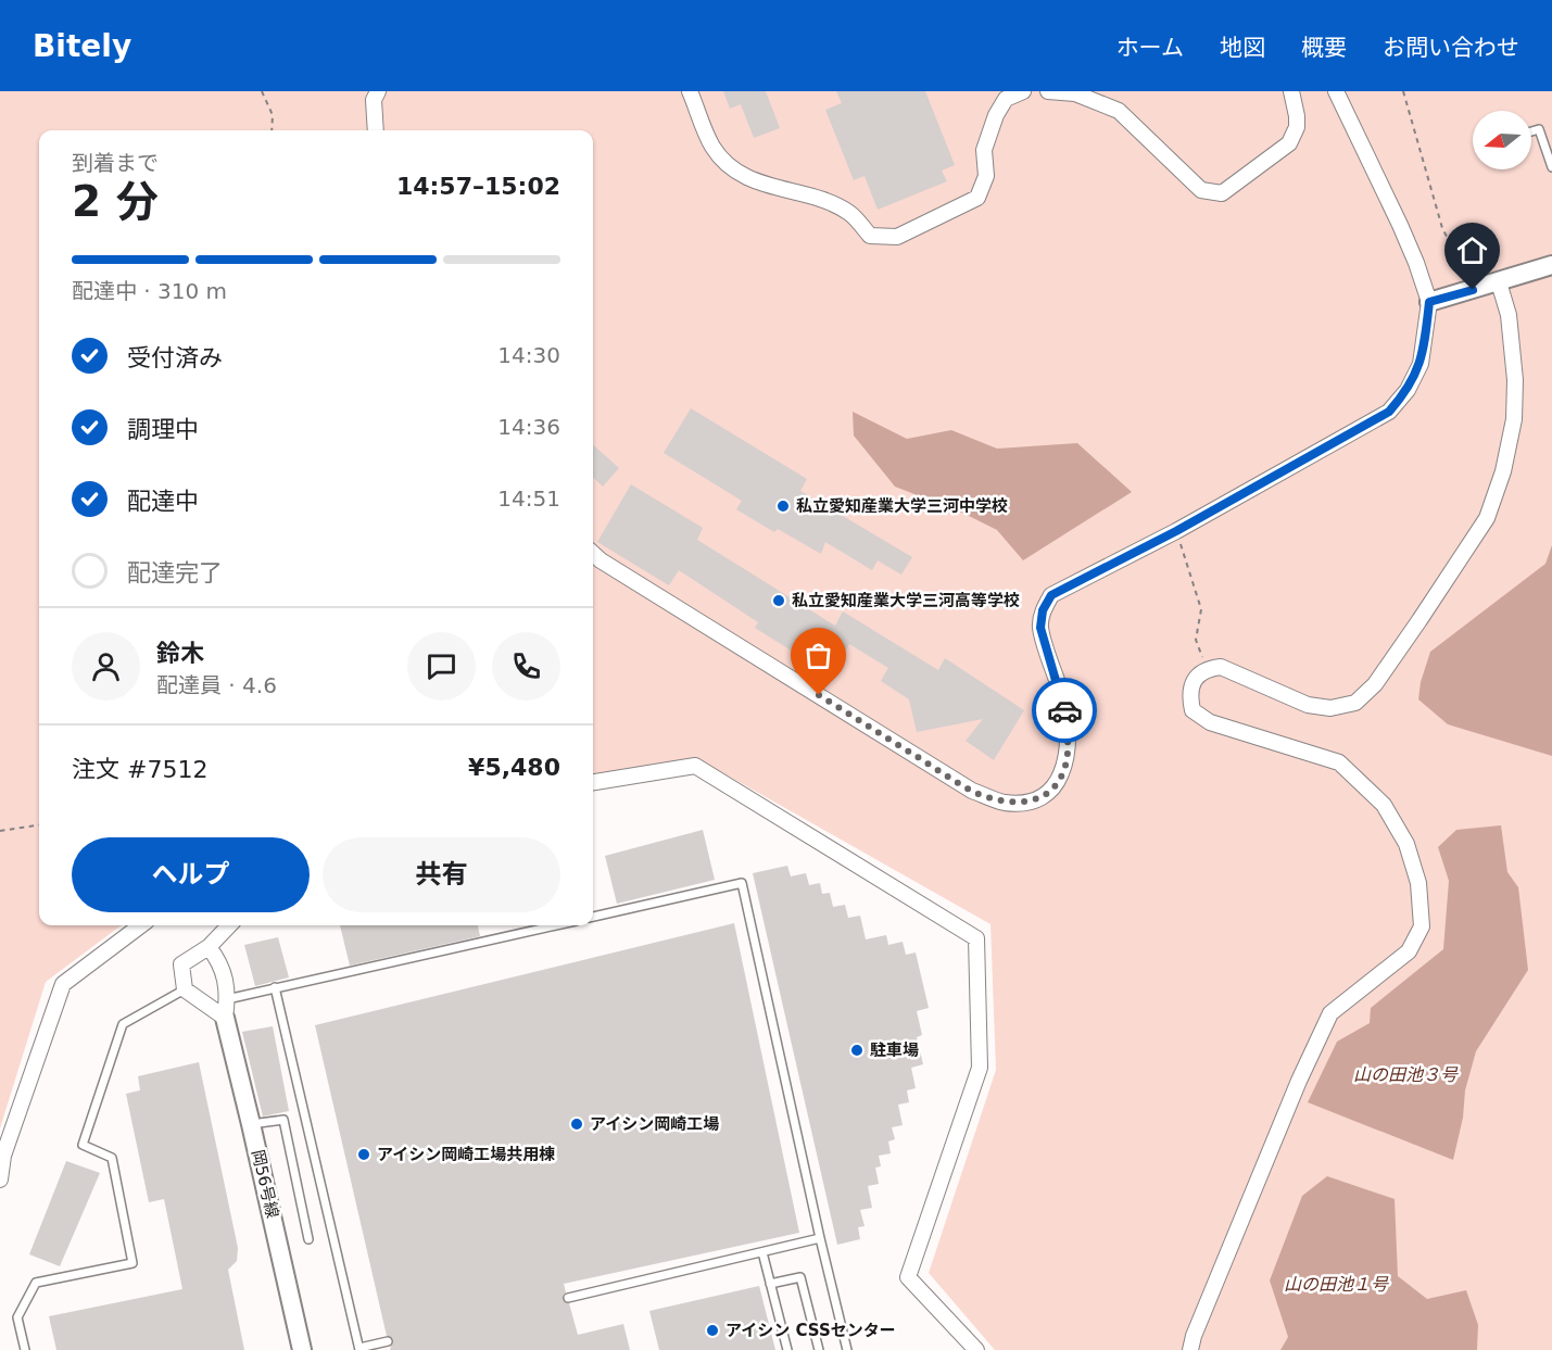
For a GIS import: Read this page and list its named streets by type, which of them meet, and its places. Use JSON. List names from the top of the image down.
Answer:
{
  "streets": {
    "street": ["岡56号線"]
  },
  "water": ["山の田池３号", "山の田池１号"],
  "places": [
    "私立愛知産業大学三河中学校",
    "私立愛知産業大学三河高等学校",
    "駐車場",
    "アイシン岡崎工場",
    "アイシン岡崎工場共用棟",
    "アイシン CSSセンター"
  ],
  "north": "left",
  "page": {
    "header": "Bitely",
    "nav": [
      "ホーム",
      "地図",
      "概要",
      "お問い合わせ"
    ],
    "heading": ["2 分", "到着まで", "14:57–15:02"],
    "panel": [
      "鈴木",
      "配達員 · 4.6",
      "注文 #7512",
      "¥5,480"
    ],
    "bar": "配達中 · 310 m",
    "list": [
      ["受付済み", "14:30"],
      ["調理中", "14:36"],
      ["配達中", "14:51"],
      "配達完了"
    ],
    "buttons": ["ヘルプ", "共有"]
  }
}
